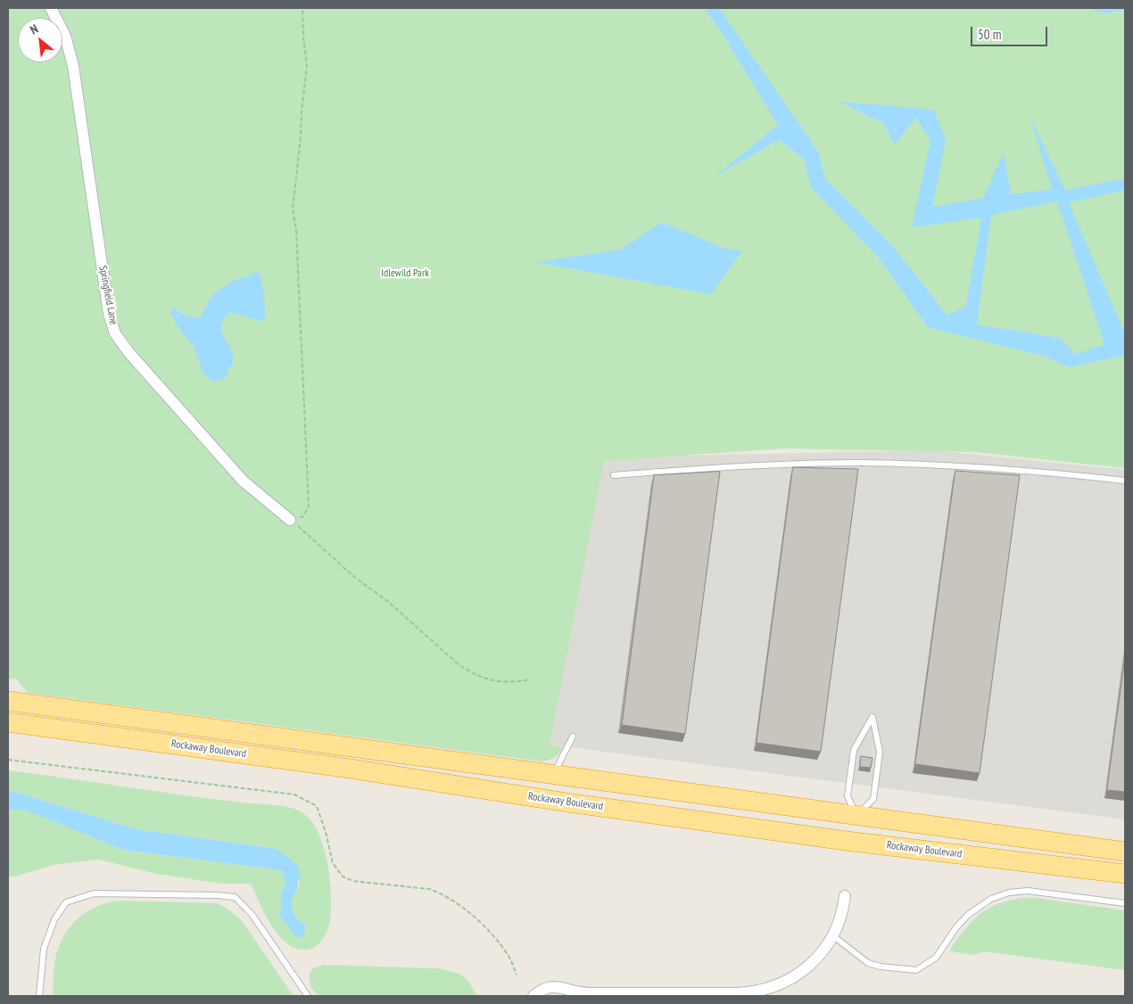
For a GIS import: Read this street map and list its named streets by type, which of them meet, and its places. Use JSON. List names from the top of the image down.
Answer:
{
  "streets": {
    "highway": ["Rockaway Boulevard"],
    "street": ["Springfield Lane"]
  },
  "parks": ["Idlewild Park"],
  "scale_bar": "50 m",
  "north": "top left"
}
